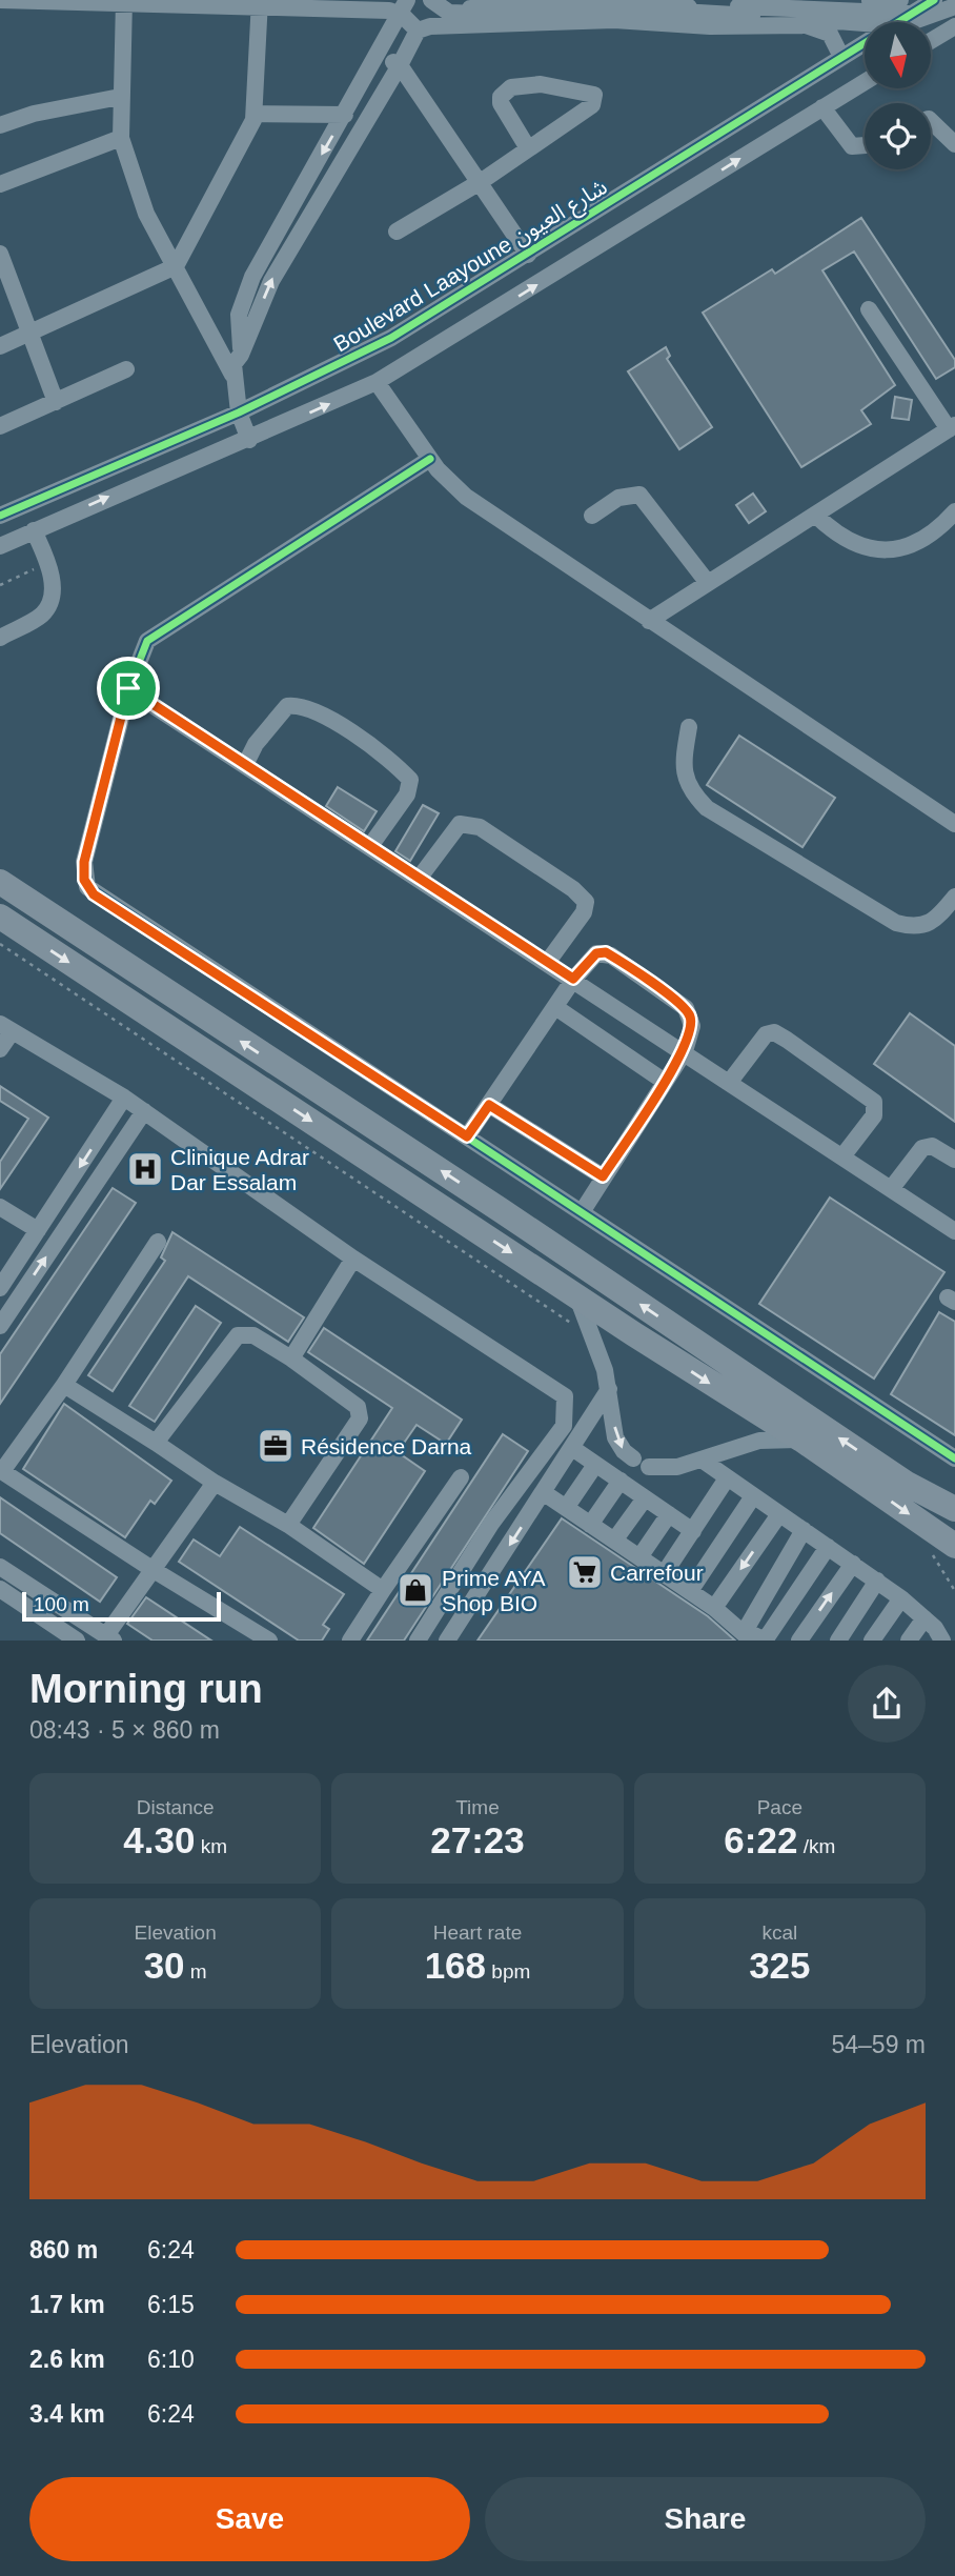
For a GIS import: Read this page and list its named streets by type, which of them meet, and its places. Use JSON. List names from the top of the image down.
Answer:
{
  "streets": {
    "street": ["Boulevard Laayoune شارع العيون"]
  },
  "places": {
    "hospital": ["Clinique Adrar Dar Essalam"],
    "office": ["Résidence Darna"],
    "supermarket": ["Carrefour"],
    "shop": ["Prime AYA Shop BIO"]
  },
  "scale_bar": "100 m",
  "north": "bottom",
  "page": {
    "scale": "100 m",
    "heading": ["Morning run", "08:43 · 5 × 860 m"],
    "stats": [
      ["Distance", "4.30 km"],
      ["Time", "27:23"],
      ["Pace", "6:22 /km"],
      ["Elevation", "30 m"],
      ["Heart rate", "168 bpm"],
      ["kcal", "325"]
    ],
    "chart": ["Elevation", "54–59 m"],
    "list": [
      {
        "name": "860 m",
        "note": "6:24"
      },
      {
        "name": "1.7 km",
        "note": "6:15"
      },
      {
        "name": "2.6 km",
        "note": "6:10"
      },
      {
        "name": "3.4 km",
        "note": "6:24"
      }
    ],
    "buttons": ["Save", "Share"]
  }
}
